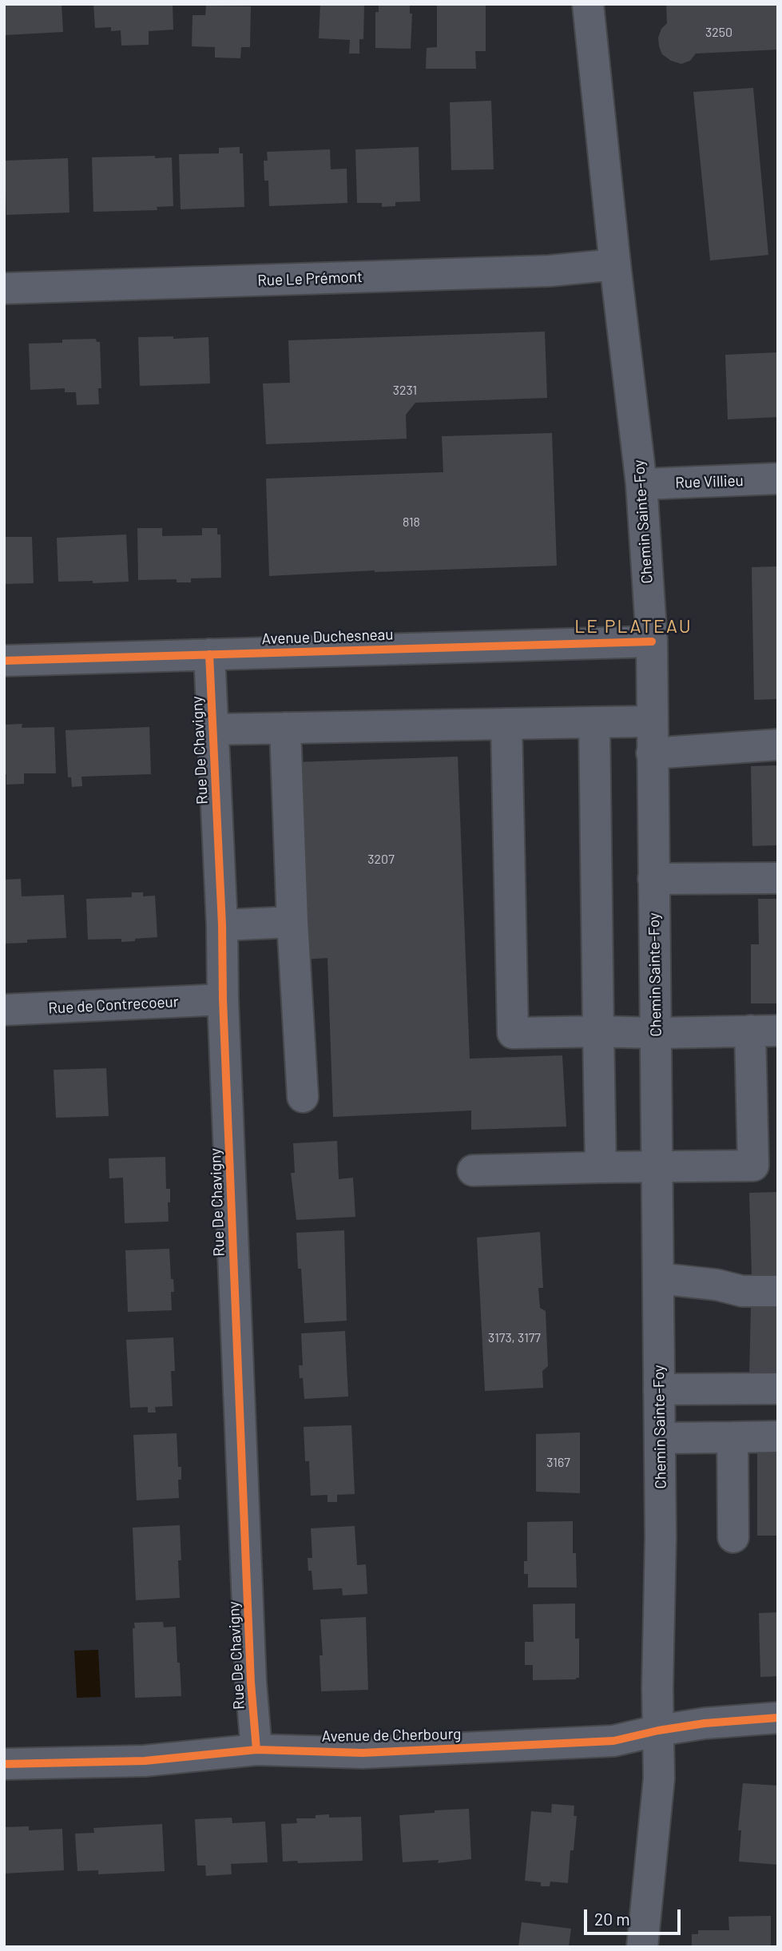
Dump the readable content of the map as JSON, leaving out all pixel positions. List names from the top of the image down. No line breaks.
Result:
{"streets":{"street":["Rue Le Prémont","Rue Villieu","Chemin Sainte-Foy","Avenue Duchesneau","Rue De Chavigny","Rue de Contrecoeur","Avenue de Cherbourg"]},"crossings":[["Rue Le Prémont","Chemin Sainte-Foy"],["Rue Villieu","Chemin Sainte-Foy"],["Chemin Sainte-Foy","Avenue Duchesneau"],["Chemin Sainte-Foy","Avenue de Cherbourg"],["Avenue Duchesneau","Rue De Chavigny"],["Rue De Chavigny","Rue de Contrecoeur"],["Rue De Chavigny","Avenue de Cherbourg"]],"districts":["LE PLATEAU"],"house_numbers":["3250","3231","818","3207","3173, 3177","3167"],"scale_bar":"20 m"}
